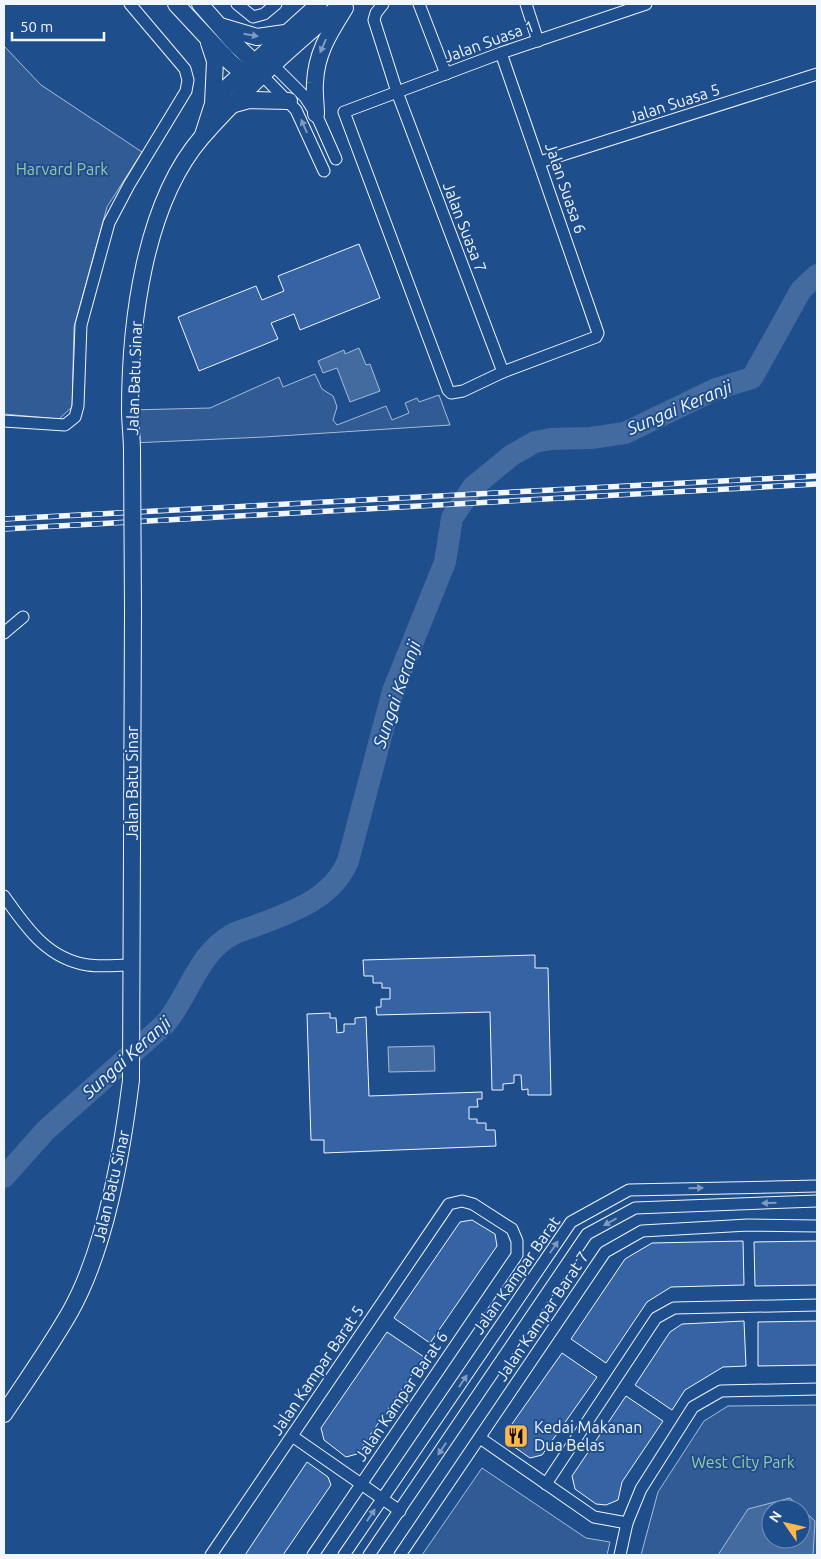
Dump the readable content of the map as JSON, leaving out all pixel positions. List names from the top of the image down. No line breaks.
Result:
{"streets":{"street":["Jalan Suasa 1","Jalan Suasa 5","Jalan Suasa 6","Jalan Suasa 7","Jalan Batu Sinar","Jalan Kampar Barat","Jalan Kampar Barat 7","Jalan Kampar Barat 5","Jalan Kampar Barat 6"]},"crossings":[["Jalan Suasa 1","Jalan Suasa 6"],["Jalan Suasa 1","Jalan Suasa 7"],["Jalan Suasa 5","Jalan Suasa 6"],["Jalan Suasa 6","Jalan Suasa 7"],["Jalan Kampar Barat 5","Jalan Kampar Barat 6"]],"water":["Sungai Keranji"],"parks":["Harvard Park","West City Park"],"places":{"restaurant":["Kedai Makanan Dua Belas"]},"scale_bar":"50 m","north":"top left"}
